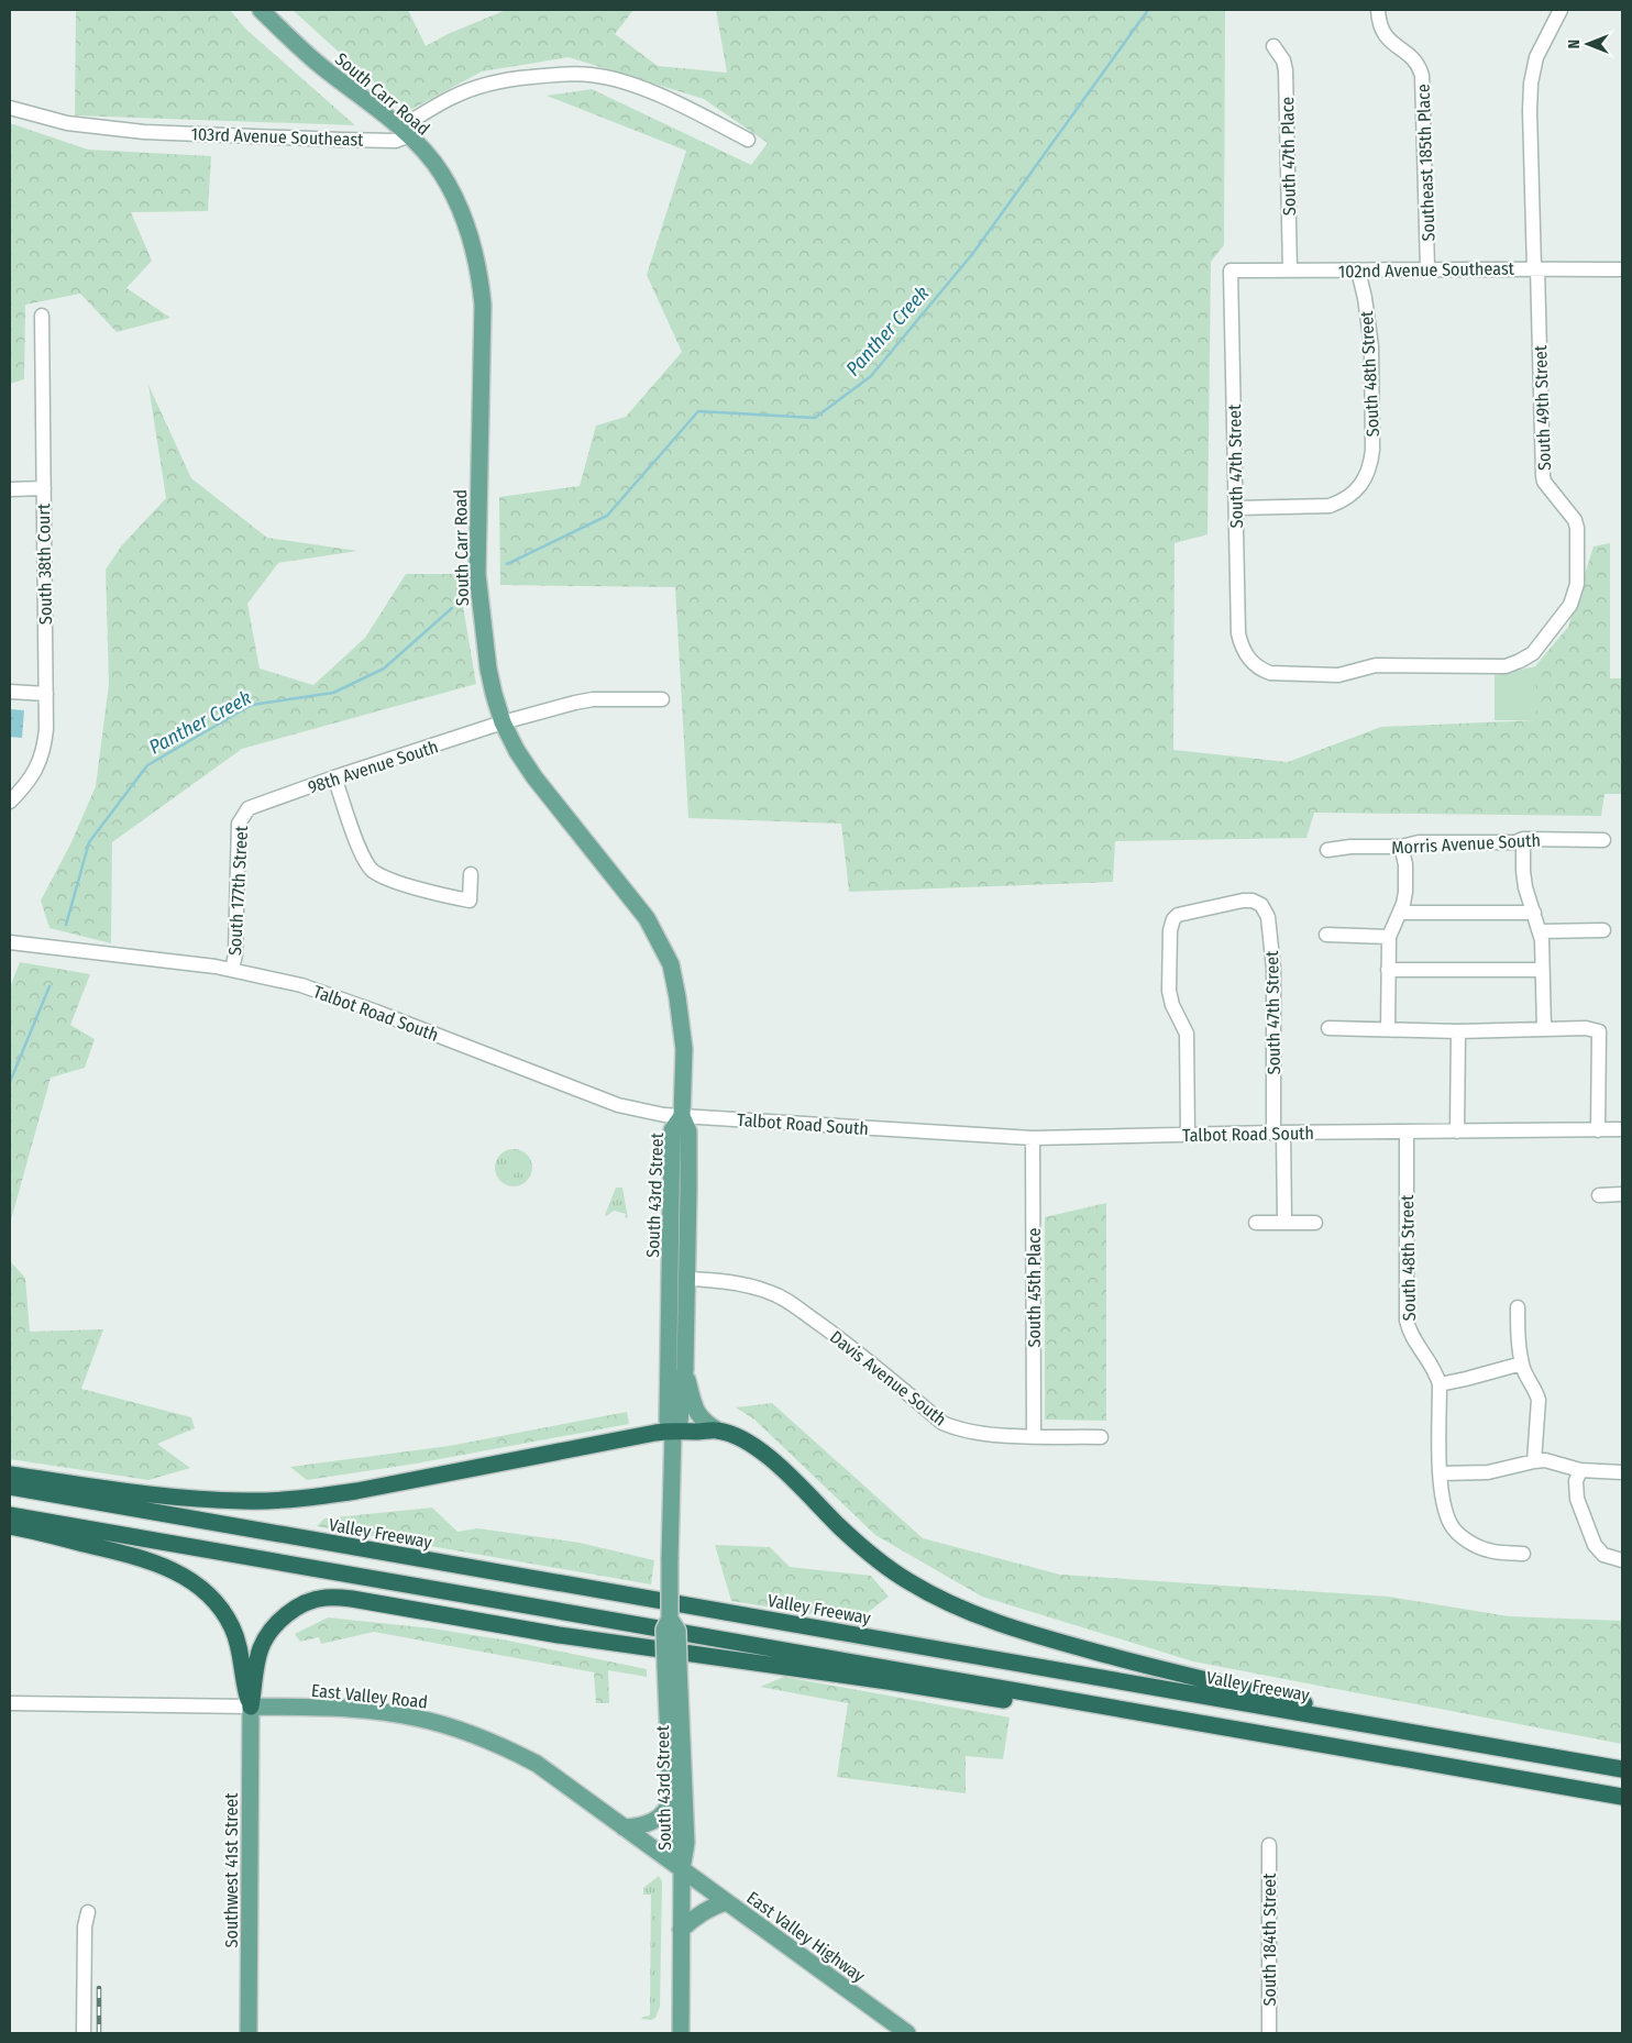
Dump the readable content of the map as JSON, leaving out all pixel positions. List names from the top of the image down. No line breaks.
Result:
{"streets":{"highway":["Valley Freeway"],"main road":["South Carr Road","South 43rd Street","East Valley Road","Southwest 41st Street","East Valley Highway"],"street":["103rd Avenue Southeast","South 47th Place","Southeast 185th Place","102nd Avenue Southeast","South 48th Street","South 49th Street","South 47th Street","South 38th Court","98th Avenue South","Morris Avenue South","South 177th Street","Talbot Road South","South 45th Place","Davis Avenue South","South 184th Street"]},"crossings":[["South Carr Road","103rd Avenue Southeast"],["South Carr Road","98th Avenue South"],["South Carr Road","Talbot Road South"],["South Carr Road","South 43rd Street"],["South 47th Place","102nd Avenue Southeast"],["Southeast 185th Place","102nd Avenue Southeast"],["102nd Avenue Southeast","South 48th Street"],["102nd Avenue Southeast","South 49th Street"],["102nd Avenue Southeast","South 47th Street"],["South 48th Street","South 47th Street"],["South 48th Street","Talbot Road South"],["South 49th Street","South 47th Street"],["South 47th Street","Talbot Road South"],["98th Avenue South","South 177th Street"],["South 177th Street","Talbot Road South"],["Talbot Road South","South 43rd Street"],["Talbot Road South","South 45th Place"],["South 43rd Street","Davis Avenue South"],["South 43rd Street","East Valley Road"],["South 43rd Street","East Valley Highway"],["South 45th Place","Davis Avenue South"],["East Valley Road","Southwest 41st Street"],["East Valley Road","East Valley Highway"]],"water":["Panther Creek"],"north":"left"}
